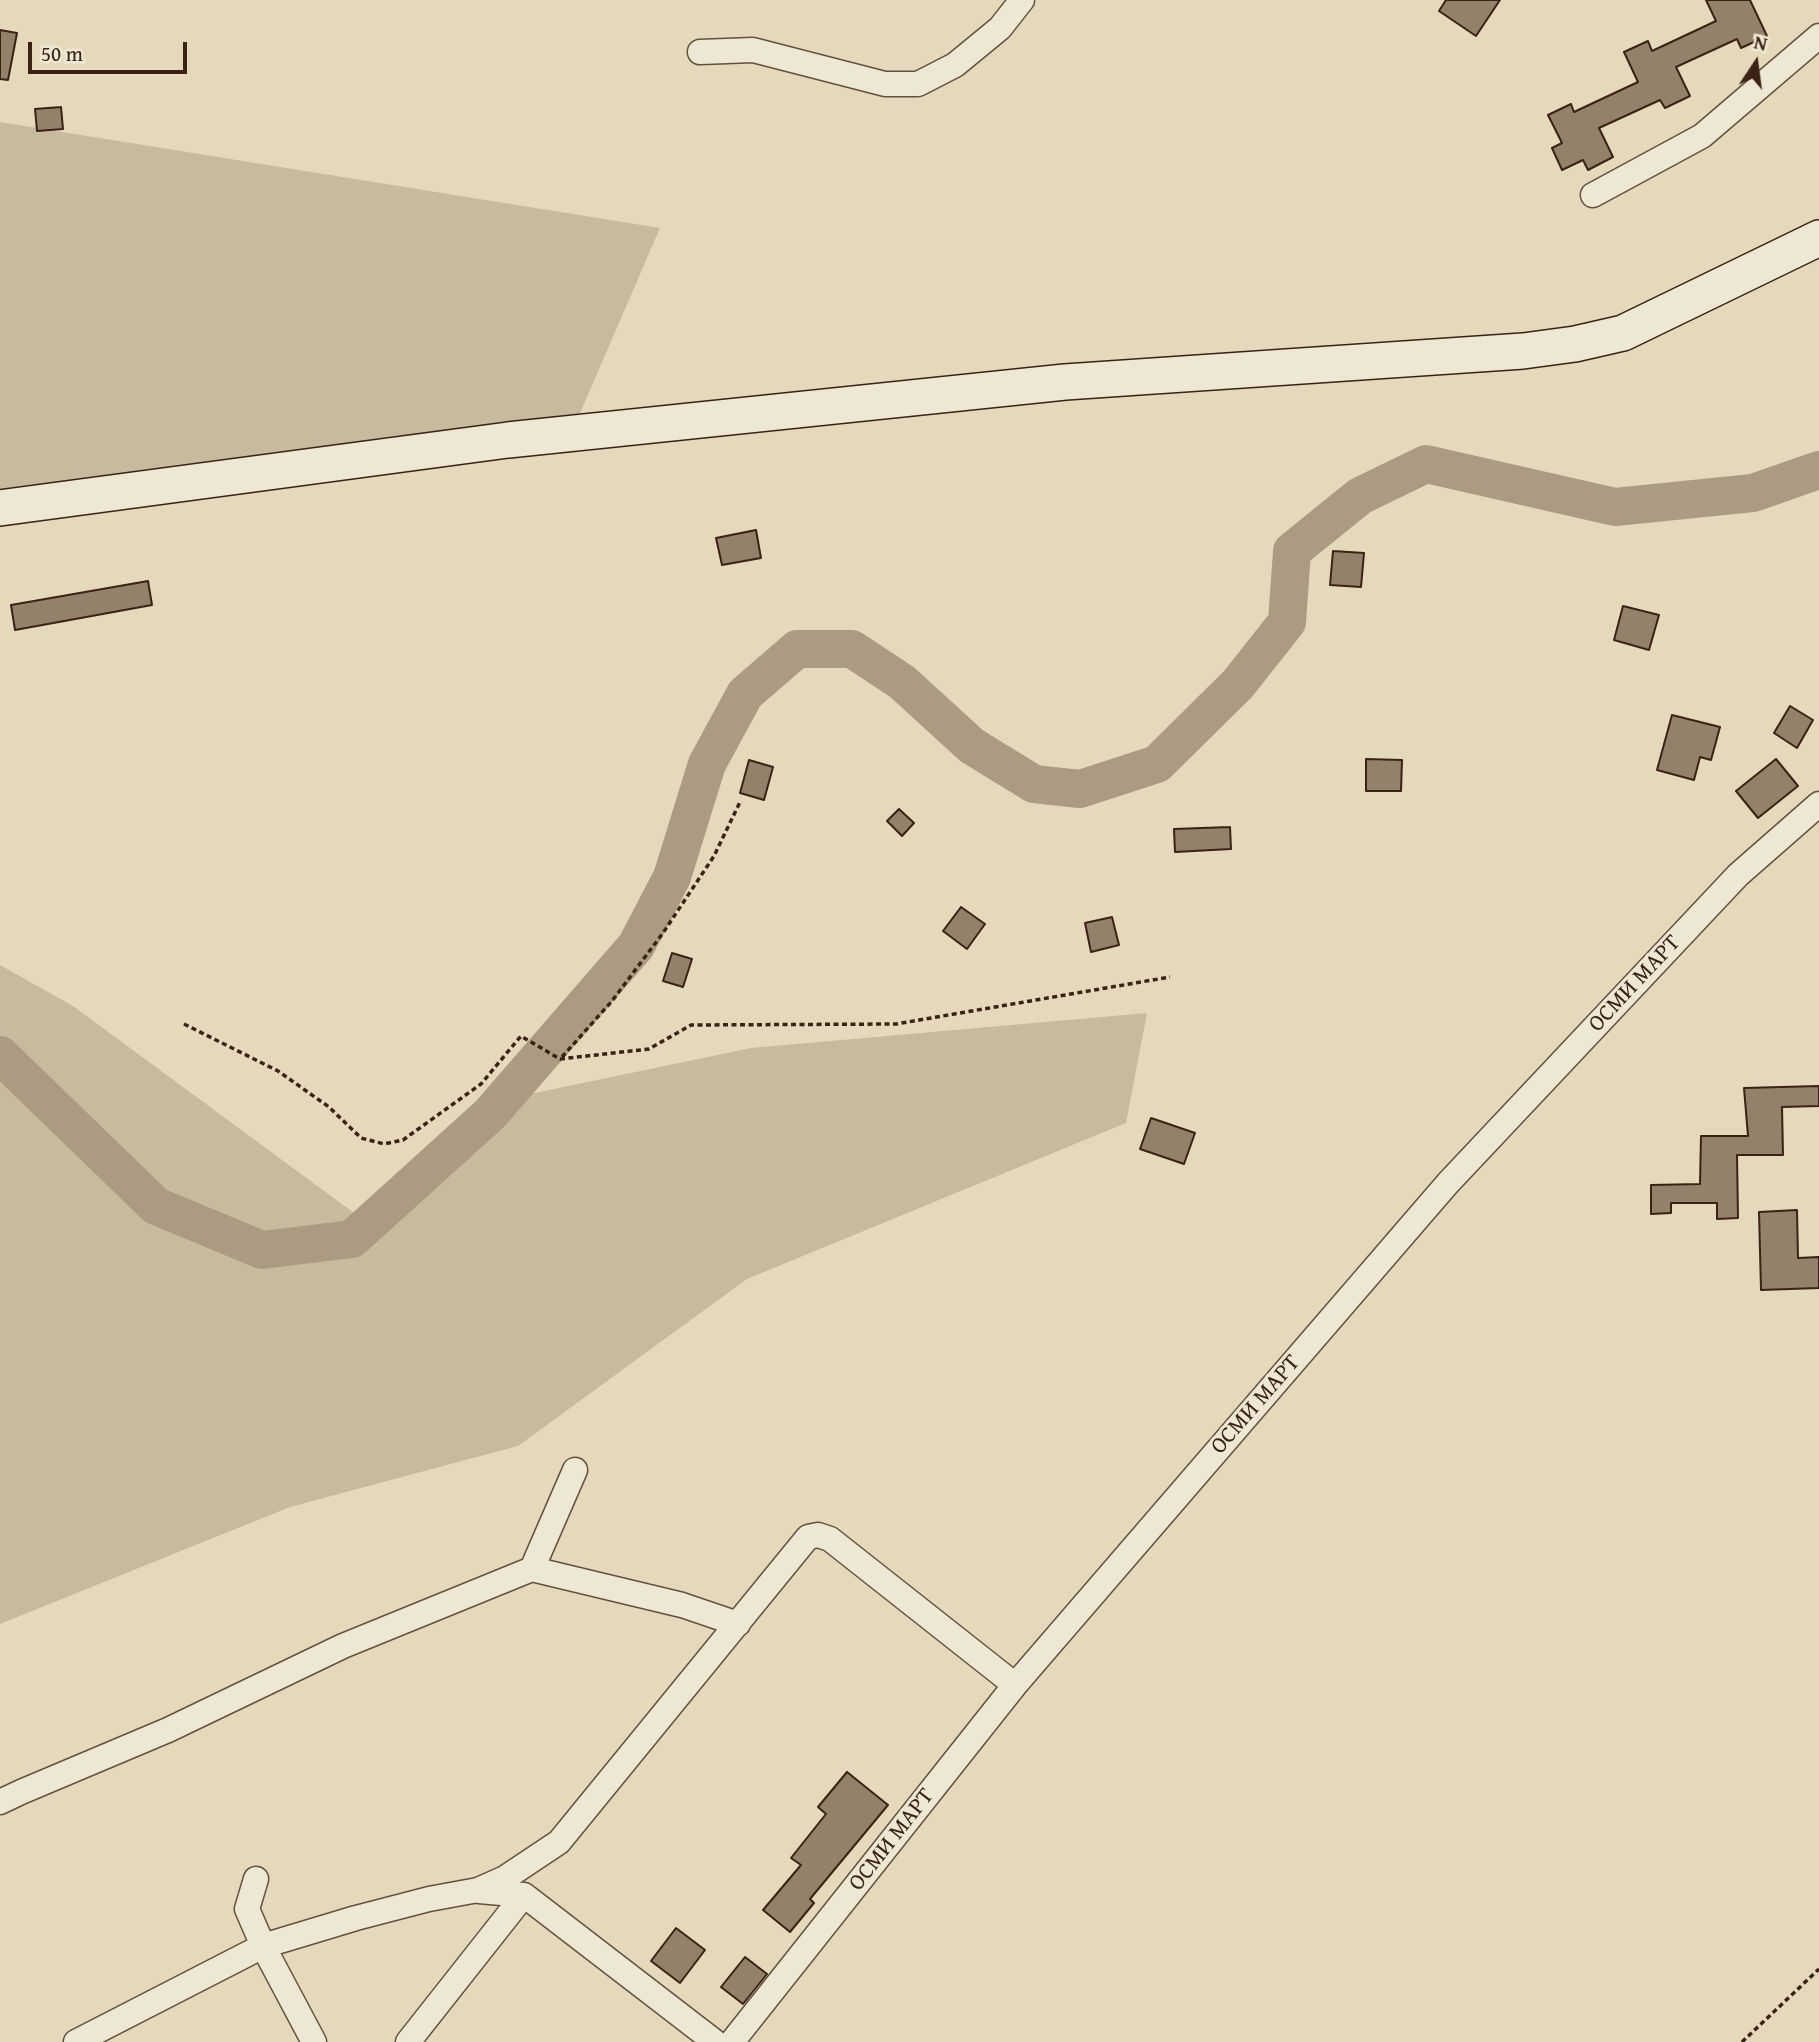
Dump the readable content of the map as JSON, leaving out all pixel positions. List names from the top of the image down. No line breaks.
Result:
{"streets":{"street":["ОСМИ МАРТ"]},"scale_bar":"50 m","north":"top"}
